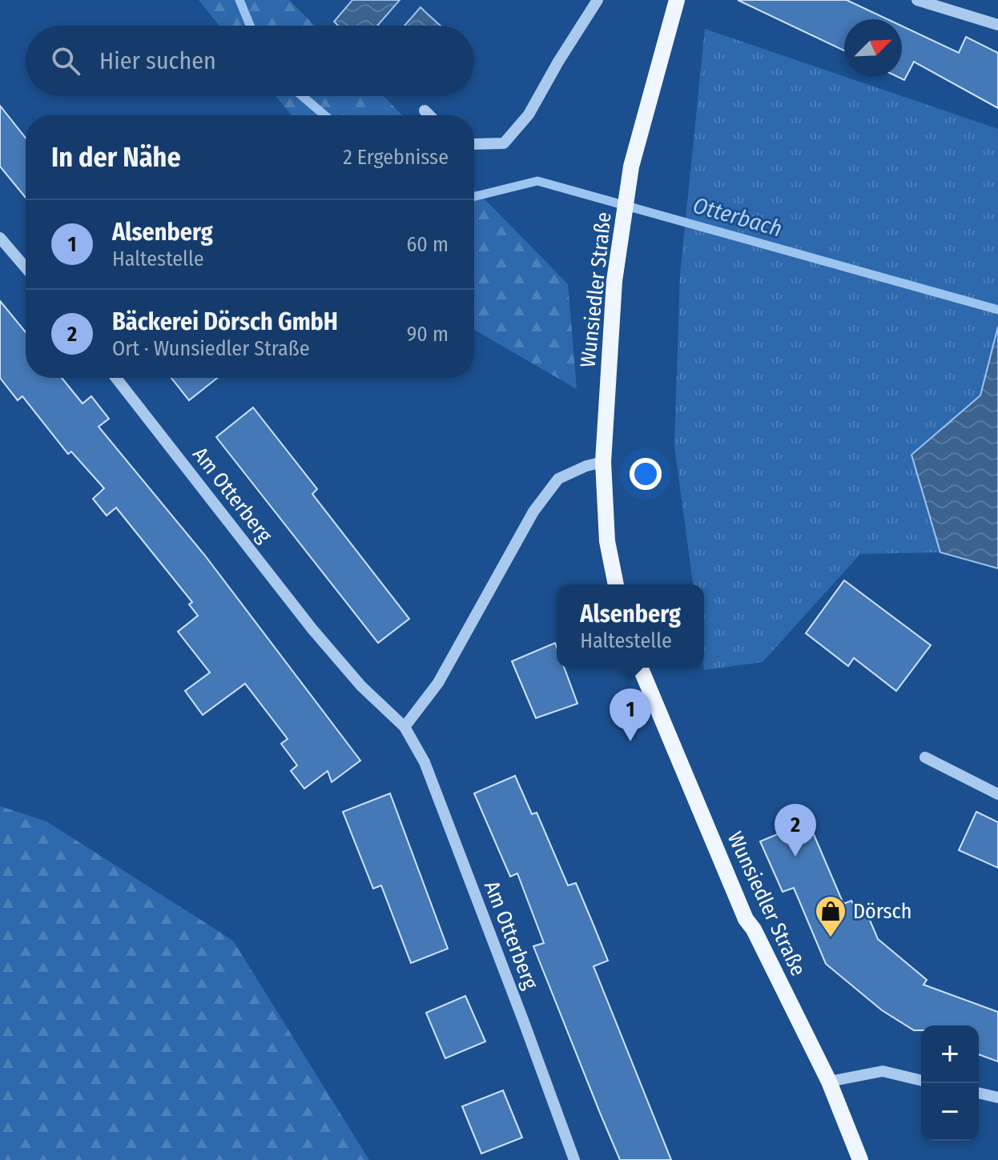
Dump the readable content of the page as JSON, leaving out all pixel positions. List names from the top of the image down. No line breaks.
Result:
{"streets":{"main road":["Wunsiedler Straße"],"street":["Am Otterberg"]},"water":["Otterbach"],"places":{"shop":["Dörsch"]},"north":"top right","page":{"search":"Hier suchen","heading":["In der Nähe","2 Ergebnisse"],"list":[{"mark":"1","name":"Alsenberg","note":"Haltestelle","value":"60 m"},{"mark":"2","name":"Bäckerei Dörsch GmbH","note":"Ort · Wunsiedler Straße","value":"90 m"}],"popup":["Alsenberg","Haltestelle"],"pins":["1","2"],"map_buttons":["+","−"]}}
